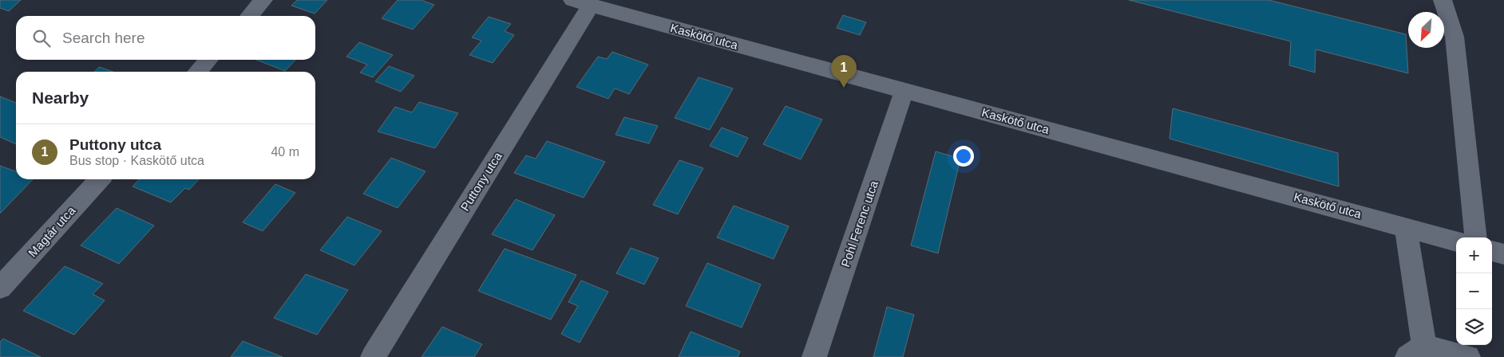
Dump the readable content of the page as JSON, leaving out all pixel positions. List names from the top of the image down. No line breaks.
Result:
{"streets":{"street":["Kaskötő utca","Puttony utca","Pohl Ferenc utca","Magtár utca"]},"crossings":[["Kaskötő utca","Puttony utca"],["Kaskötő utca","Pohl Ferenc utca"]],"north":"bottom left","page":{"search":"Search here","pins":"1","heading":"Nearby","list":[{"mark":"1","name":"Puttony utca","note":"Bus stop · Kaskötő utca","value":"40 m"}],"map_buttons":["+","−"]}}
